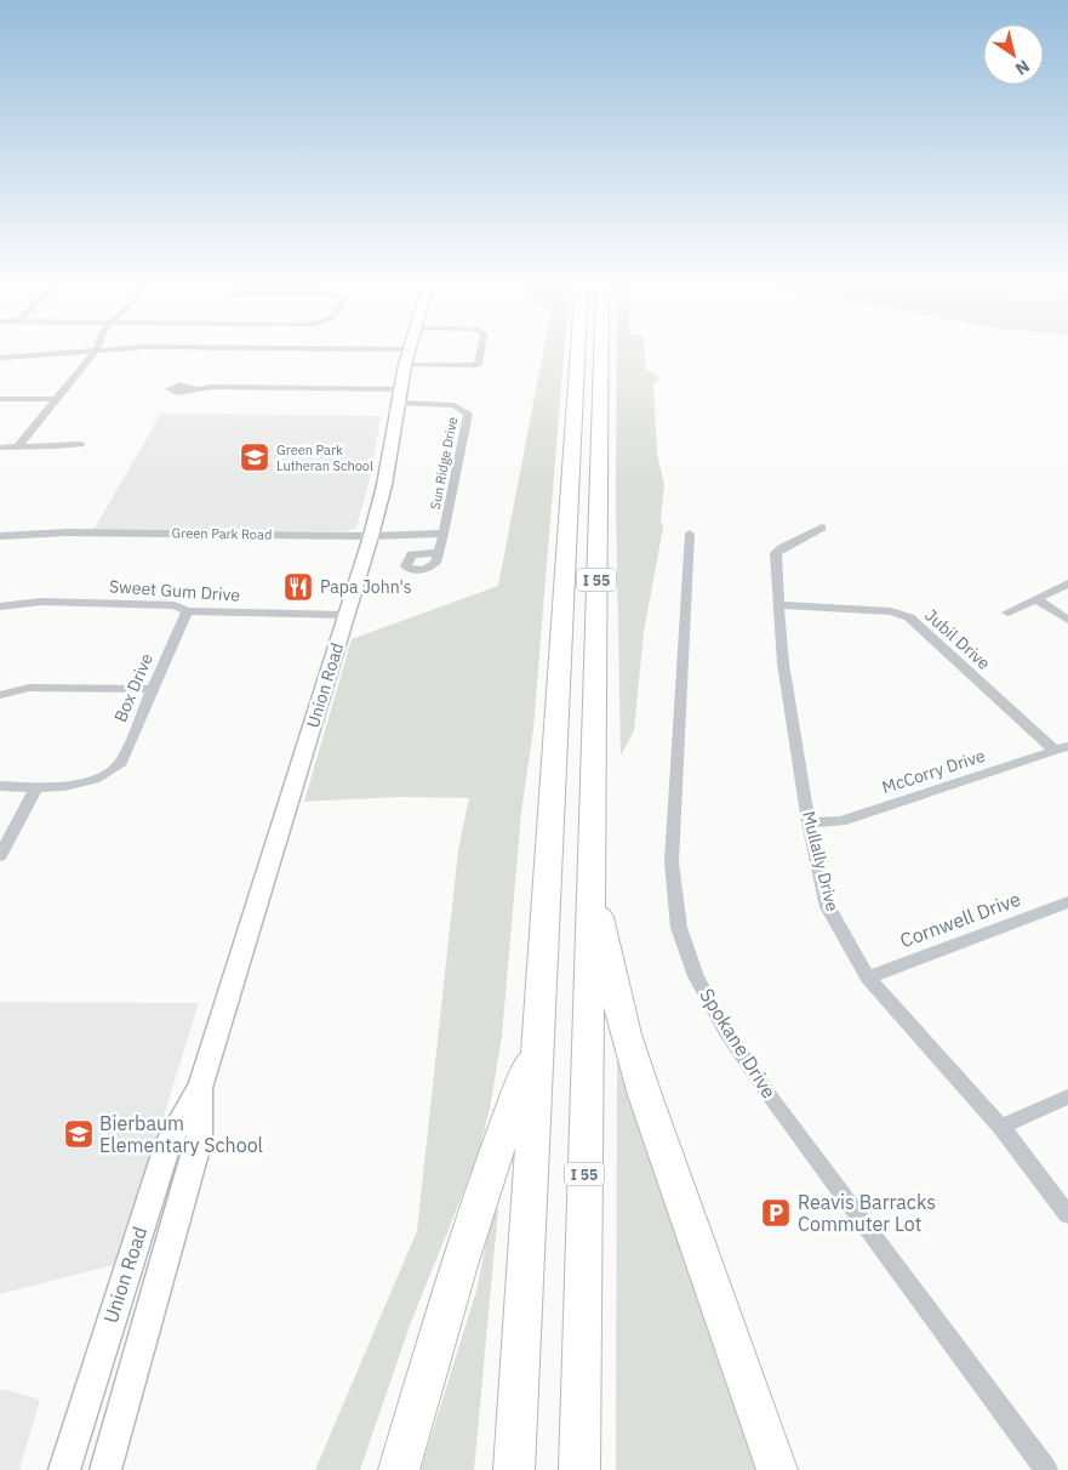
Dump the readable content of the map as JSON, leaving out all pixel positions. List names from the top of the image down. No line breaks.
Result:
{"streets":{"highway":["I 55"],"main road":["Union Road"],"street":["Sun Ridge Drive","Green Park Road","Sweet Gum Drive","Jubil Drive","Box Drive","McCorry Drive","Mullally Drive","Cornwell Drive","Spokane Drive"]},"crossings":[["Sun Ridge Drive","Union Road"],["Green Park Road","Union Road"],["Sweet Gum Drive","Union Road"],["Sweet Gum Drive","Box Drive"],["Jubil Drive","McCorry Drive"],["Jubil Drive","Mullally Drive"],["McCorry Drive","Mullally Drive"],["Mullally Drive","Cornwell Drive"]],"places":{"school or university":["Green Park Lutheran School","Bierbaum Elementary School"],"restaurant":["Papa John's"],"parking":["Reavis Barracks Commuter Lot"]},"north":"bottom right"}
